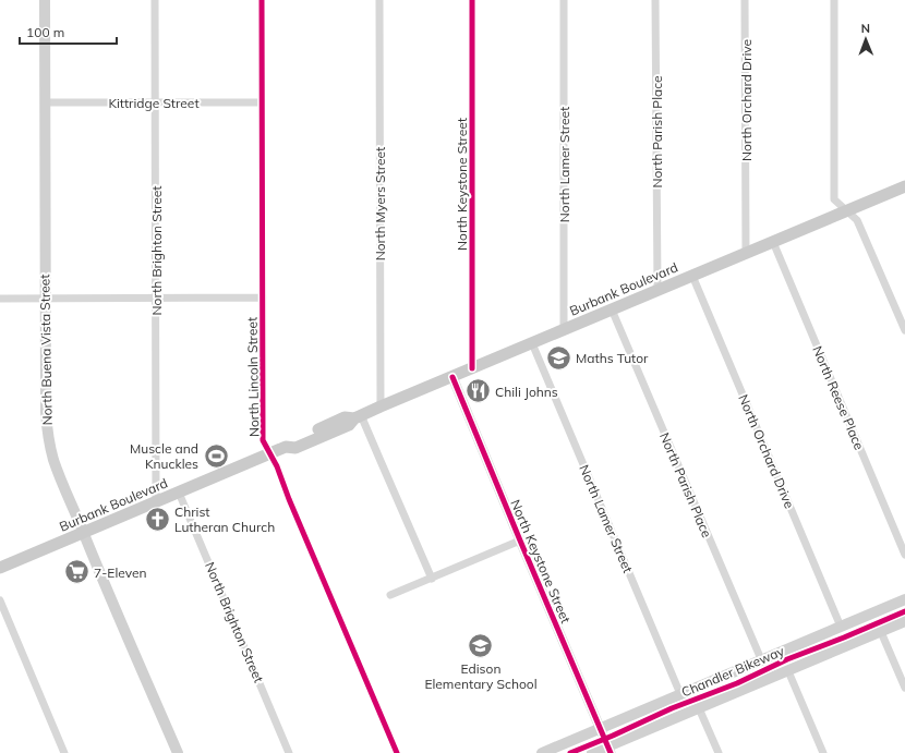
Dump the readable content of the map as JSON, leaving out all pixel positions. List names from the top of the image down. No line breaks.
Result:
{"streets":{"main road":["Burbank Boulevard","North Buena Vista Street"],"street":["North Orchard Drive","Kittridge Street","North Parish Place","North Lamer Street","North Keystone Street","North Myers Street","North Brighton Street","North Lincoln Street","North Reese Place"],"cycle path":["Chandler Bikeway"]},"crossings":[["North Orchard Drive","Burbank Boulevard"],["Kittridge Street","North Brighton Street"],["Kittridge Street","North Buena Vista Street"],["Kittridge Street","North Lincoln Street"],["North Parish Place","Burbank Boulevard"],["North Lamer Street","Burbank Boulevard"],["North Keystone Street","Burbank Boulevard"],["North Myers Street","Burbank Boulevard"],["North Brighton Street","Burbank Boulevard"],["Burbank Boulevard","North Buena Vista Street"],["Burbank Boulevard","North Lincoln Street"],["Burbank Boulevard","North Reese Place"]],"places":{"school or university":["Maths Tutor","Edison Elementary School"],"restaurant":["Chili Johns"],"sports":["Muscle and Knuckles"],"church":["Christ Lutheran Church"],"supermarket":["7-Eleven"]},"scale_bar":"100 m","north":"top"}
